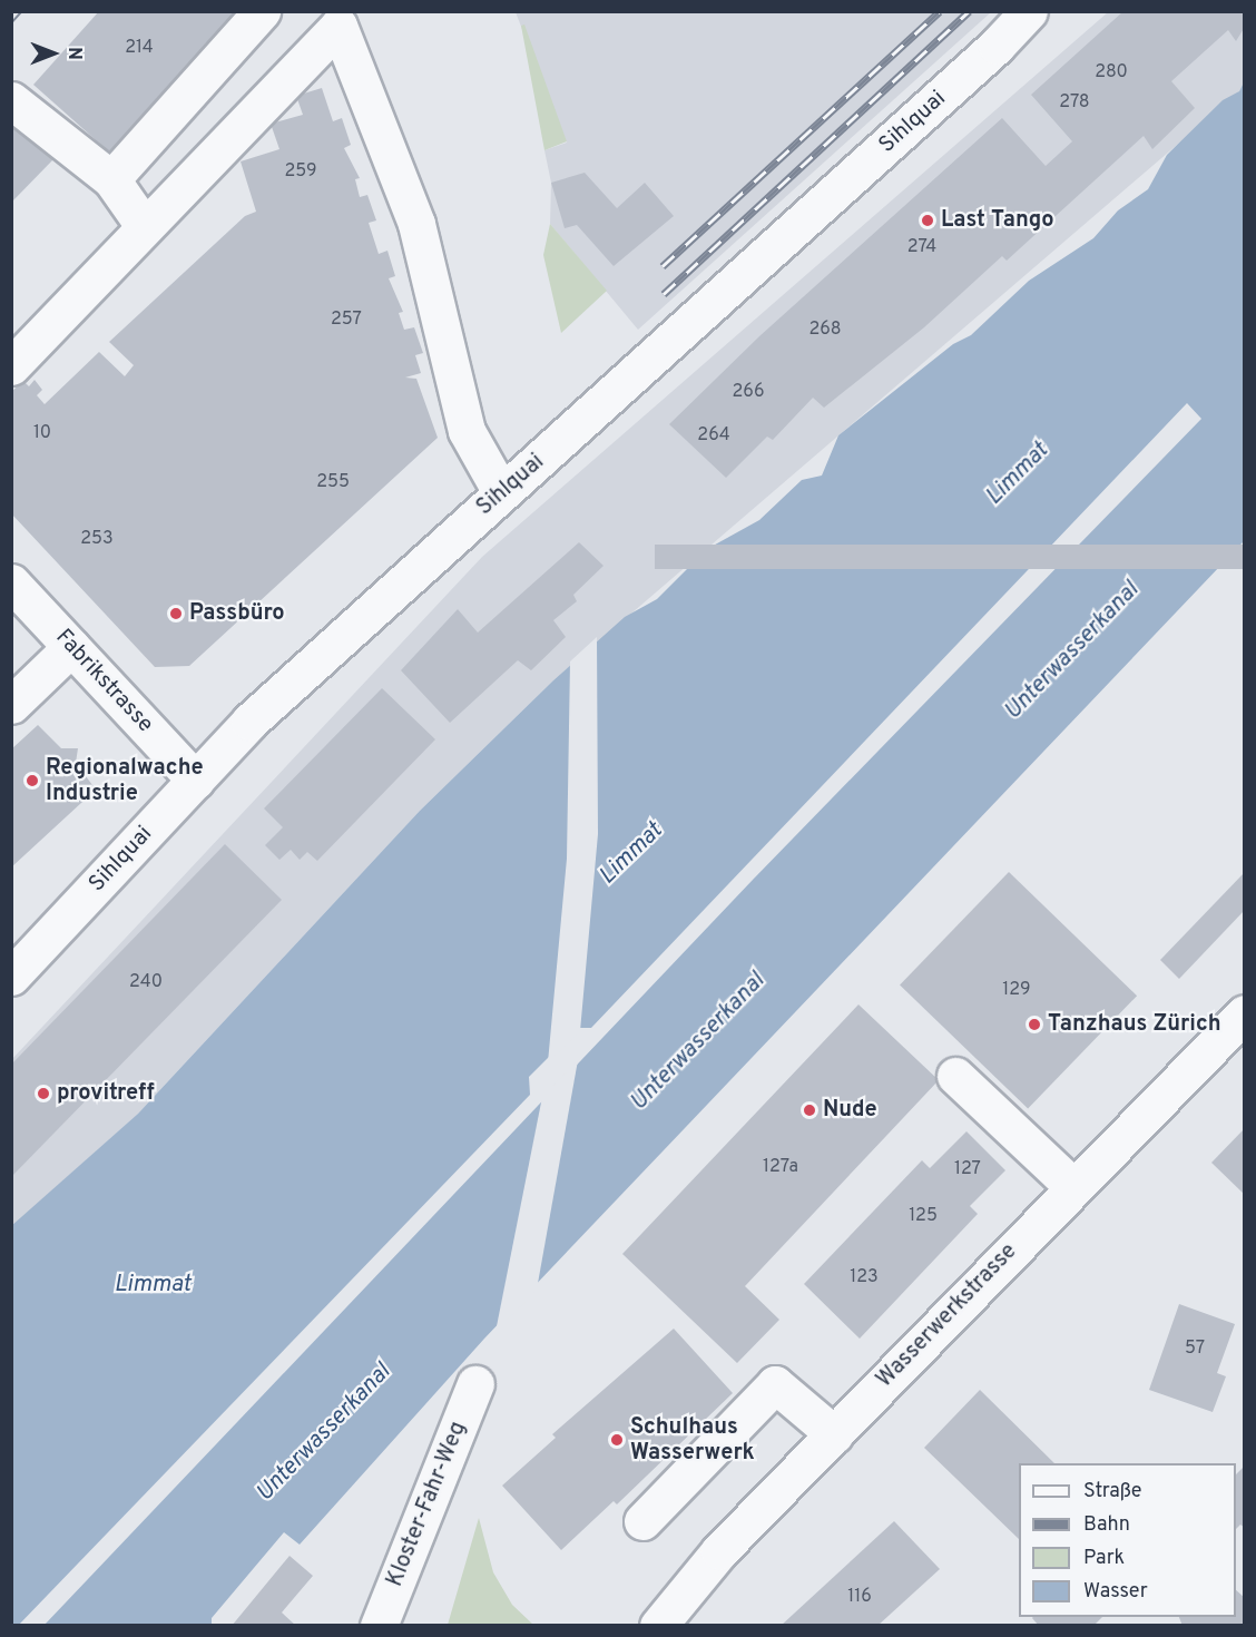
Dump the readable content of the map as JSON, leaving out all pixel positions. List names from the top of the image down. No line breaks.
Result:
{"streets":{"street":["Sihlquai","Fabrikstrasse","Wasserwerkstrasse","Kloster-Fahr-Weg"]},"crossings":[["Sihlquai","Fabrikstrasse"]],"water":["Limmat","Unterwasserkanal"],"places":["Last Tango","Passbüro","Regionalwache Industrie","Tanzhaus Zürich","provitreff","Nude","Schulhaus Wasserwerk"],"house_numbers":["214","280","278","259","274","257","268","266","10","264","255","253","240","129","127a","127","125","123","57","116"],"legend":["Straße","Bahn","Park","Wasser"],"north":"right"}
